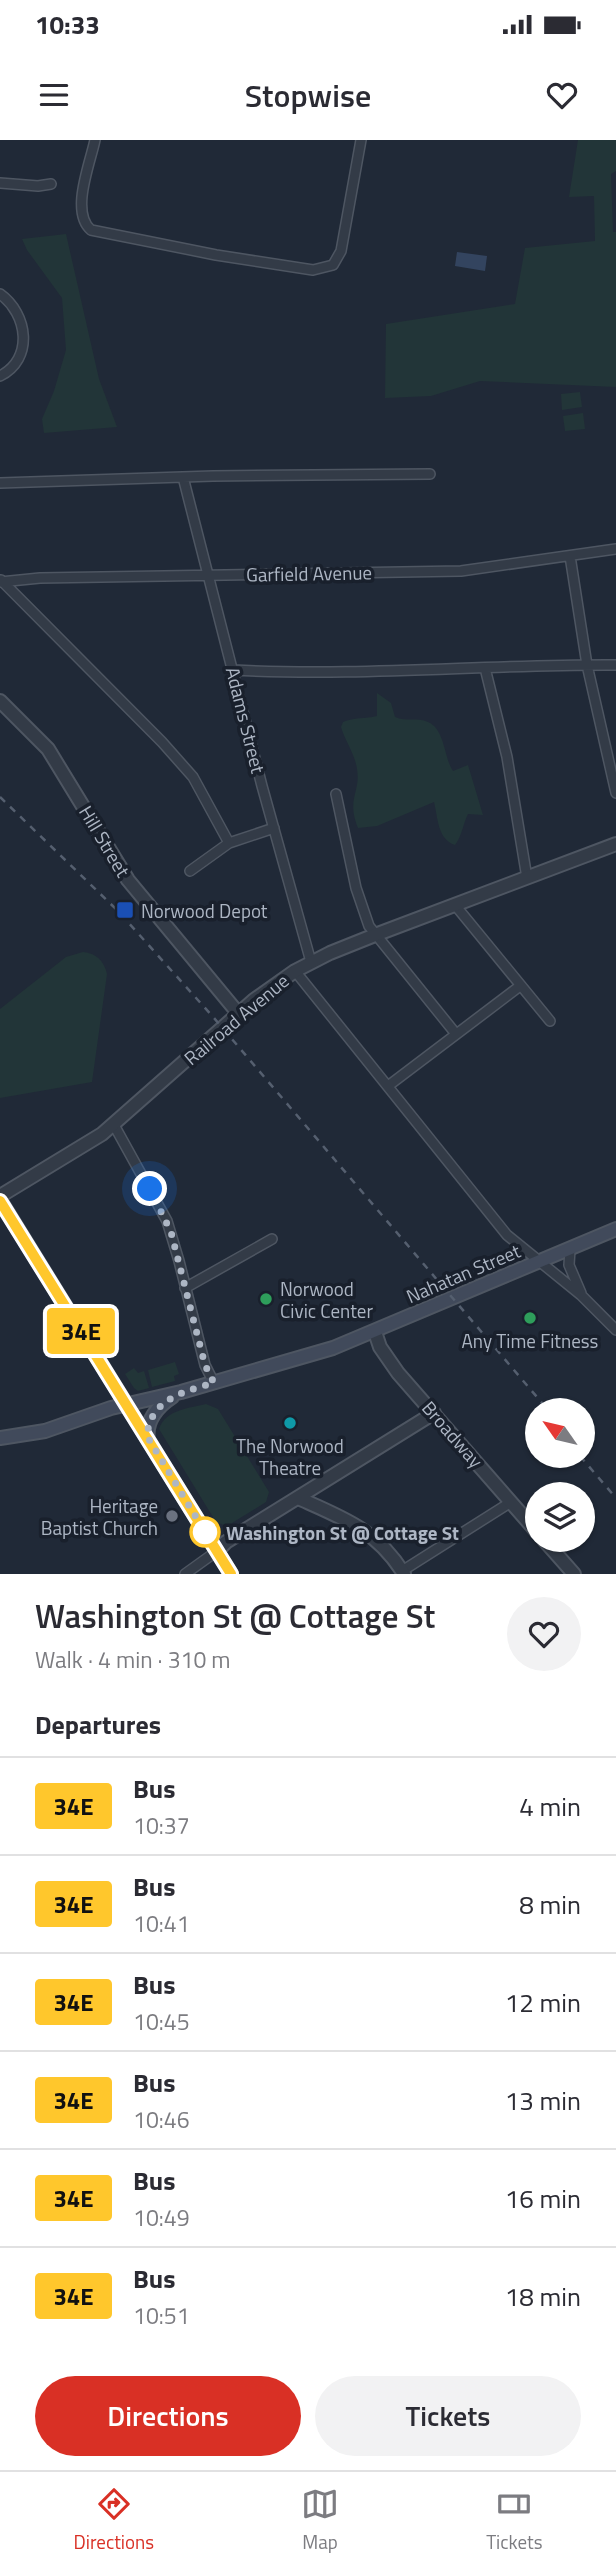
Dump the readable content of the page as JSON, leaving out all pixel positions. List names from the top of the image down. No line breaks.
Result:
{"streets":{"main road":["Nahatan Street"],"street":["Garfield Avenue","Adams Street","Hill Street","Railroad Avenue","Broadway"]},"crossings":[["Garfield Avenue","Adams Street"],["Adams Street","Railroad Avenue"],["Hill Street","Railroad Avenue"],["Nahatan Street","Broadway"]],"places":{"transit":["Norwood Depot"],"other":["Norwood Civic Center","Any Time Fitness","The Norwood Theatre","Heritage Baptist Church","Washington St @ Cottage St"]},"lines":["bus line 34E"],"north":"top left","page":{"status":"10:33","header":"Stopwise","on_map":"34E","heading":[["Washington St @ Cottage St","Walk · 4 min · 310 m"],"Departures"],"list":[{"mark":"34E","name":"Bus","note":"10:37","value":"4 min"},{"mark":"34E","name":"Bus","note":"10:41","value":"8 min"},{"mark":"34E","name":"Bus","note":"10:45","value":"12 min"},{"mark":"34E","name":"Bus","note":"10:46","value":"13 min"},{"mark":"34E","name":"Bus","note":"10:49","value":"16 min"},{"mark":"34E","name":"Bus","note":"10:51","value":"18 min"}],"buttons":["Directions","Tickets"],"tabs":["Directions","Map","Tickets"]}}
